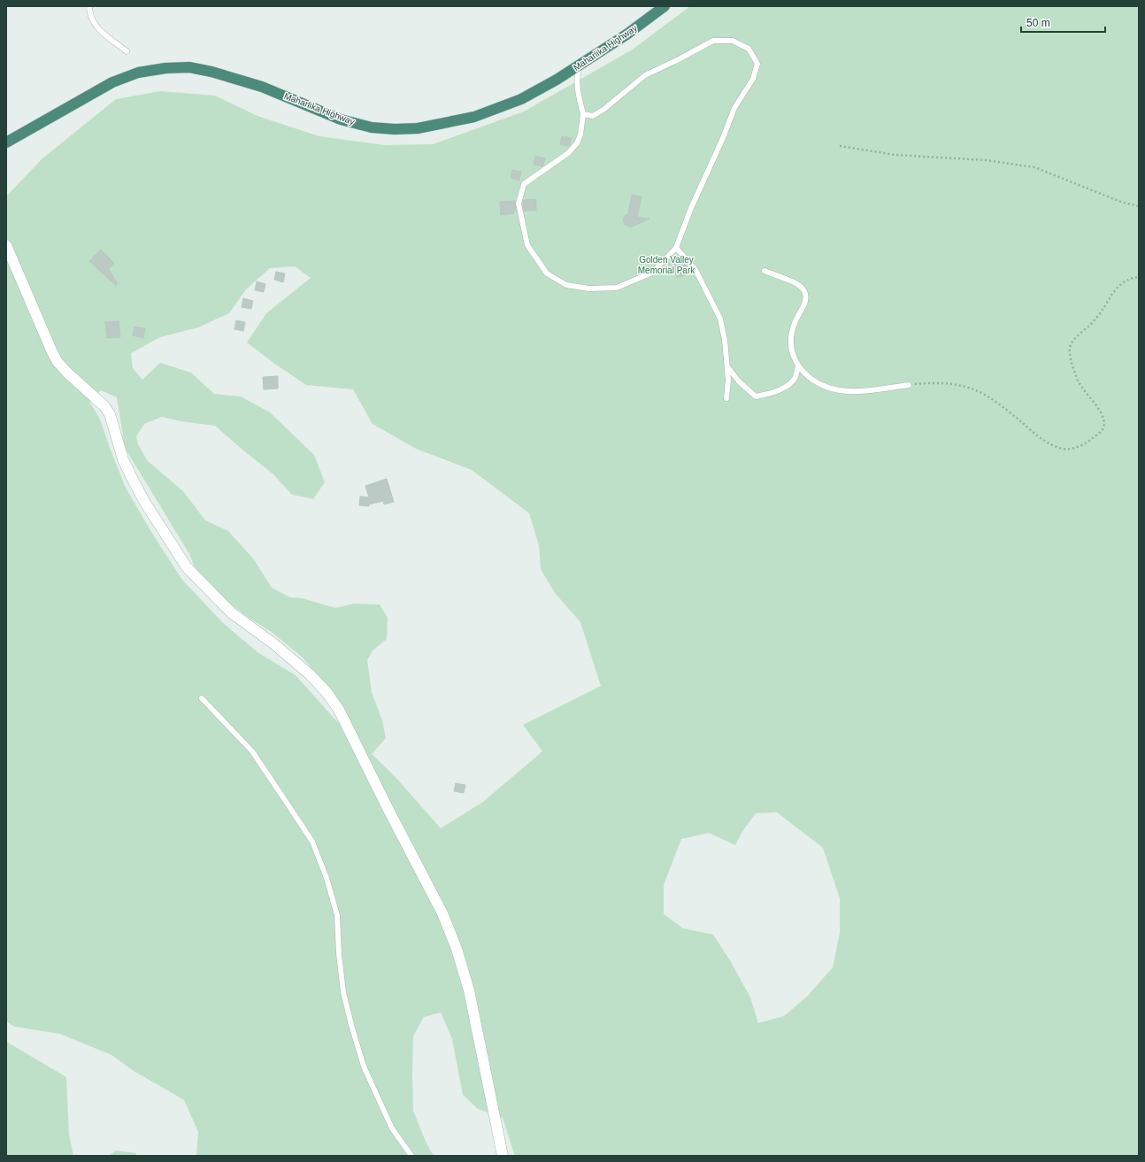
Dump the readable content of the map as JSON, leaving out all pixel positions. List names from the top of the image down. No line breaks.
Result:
{"streets":{"highway":["Maharlika Highway"]},"parks":["Golden Valley Memorial Park"],"scale_bar":"50 m"}
